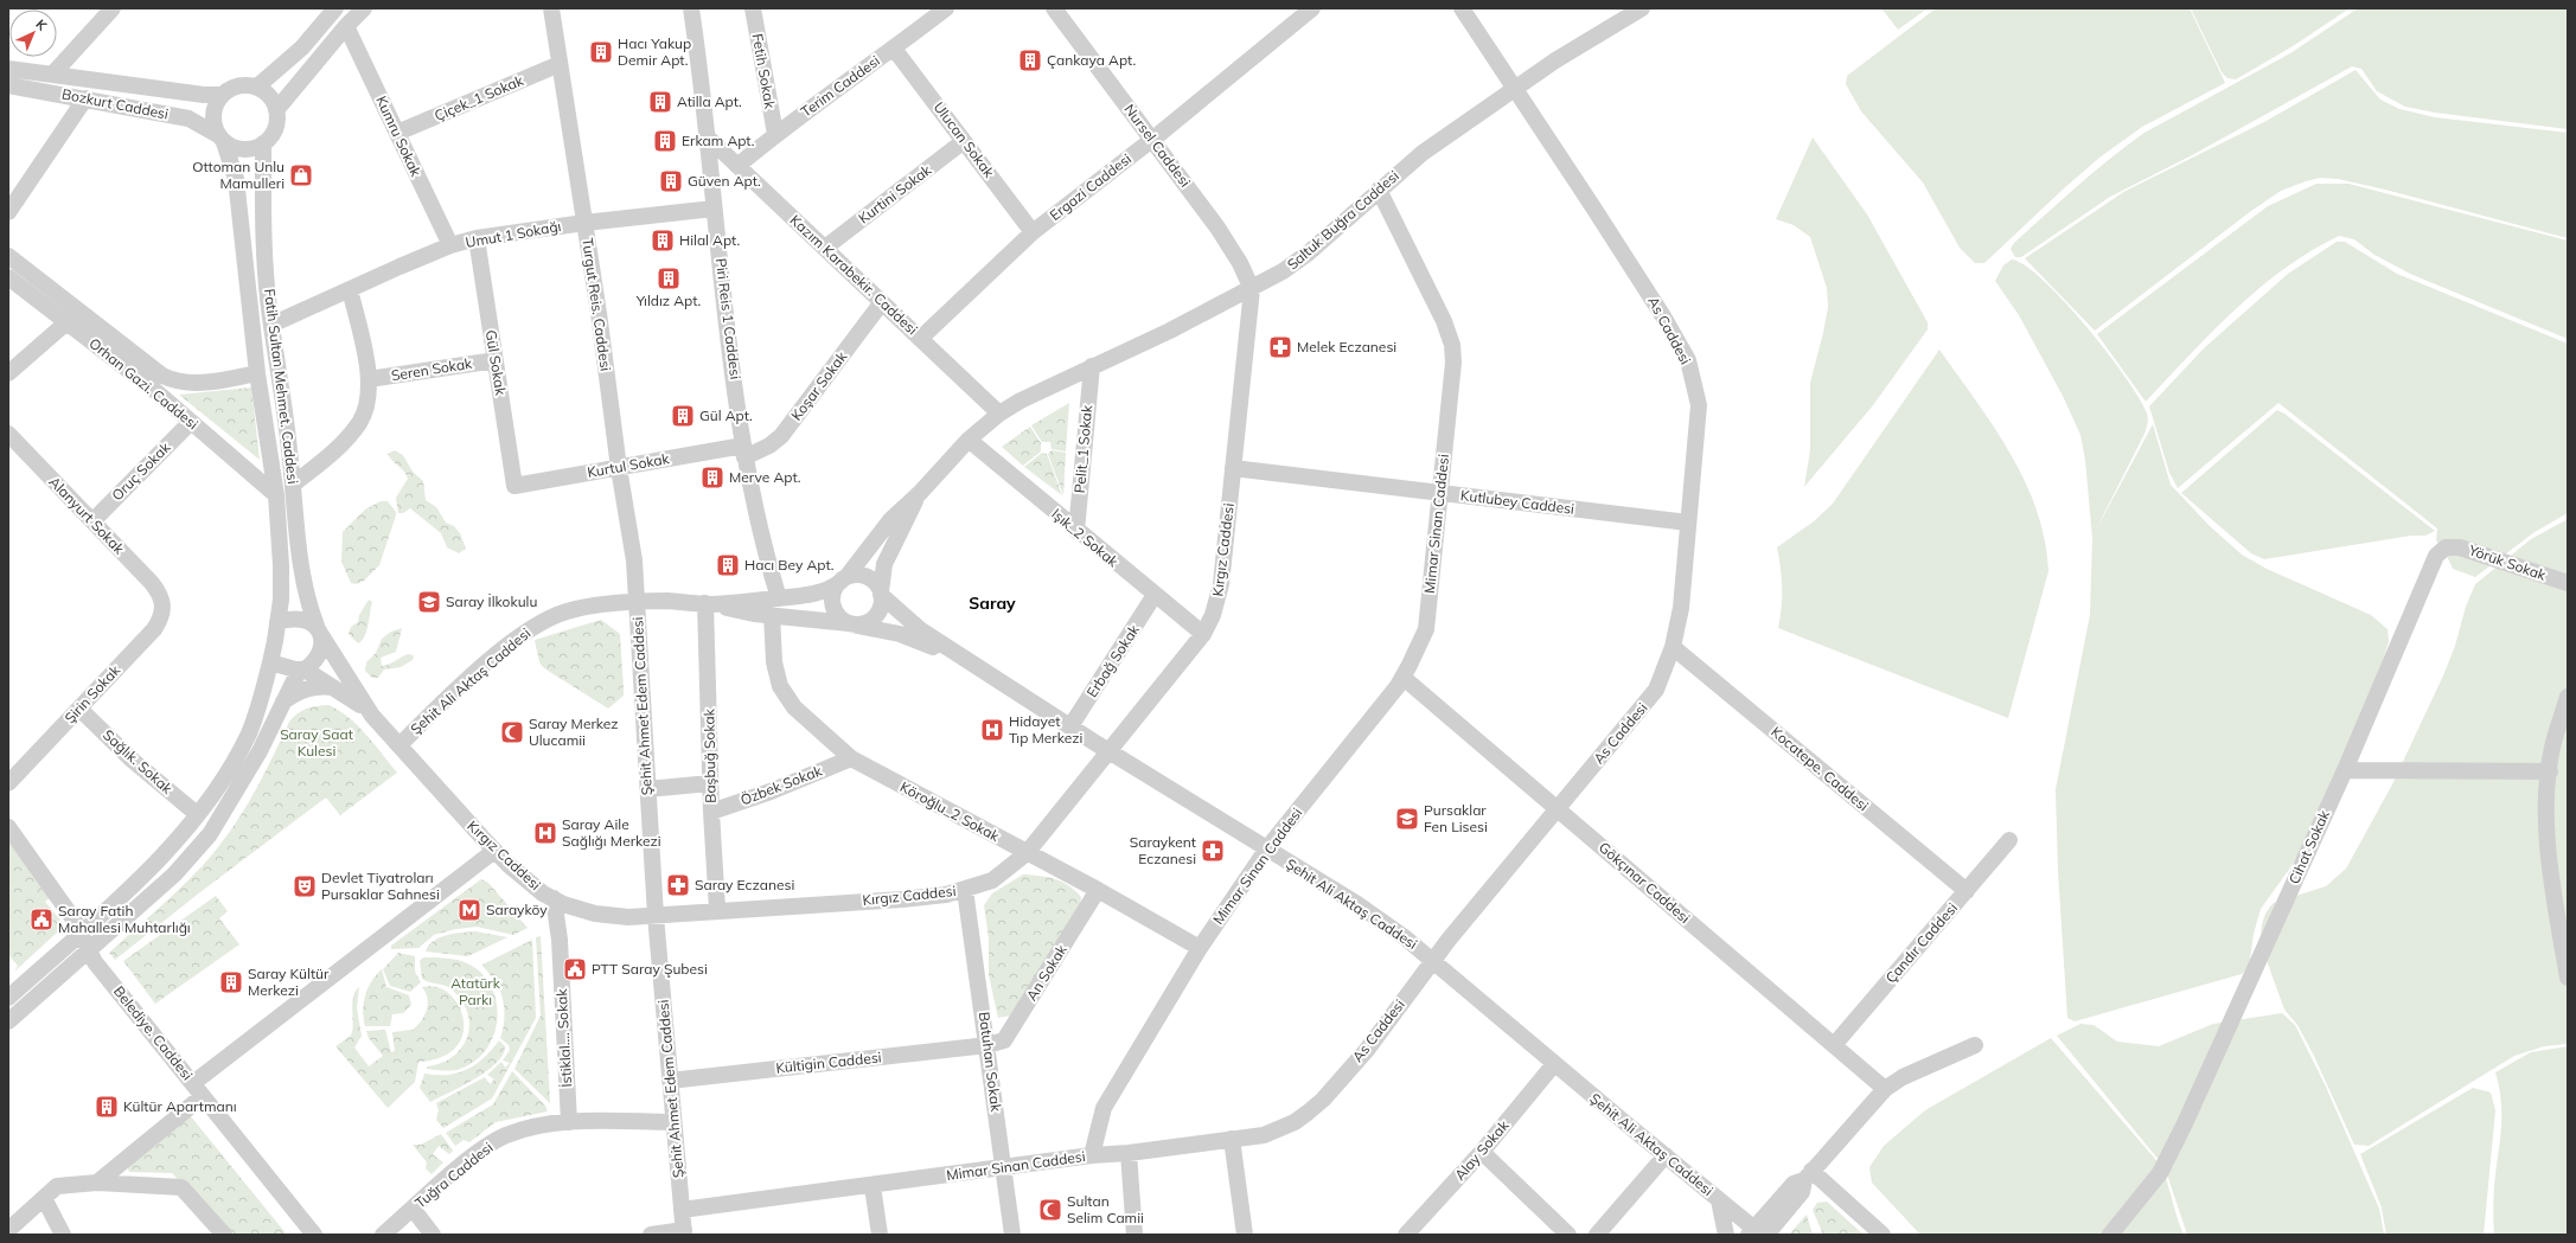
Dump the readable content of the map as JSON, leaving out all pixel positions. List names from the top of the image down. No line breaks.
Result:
{"streets":{"street":["Fetih Sokak","Terim Caddesi","Çiçek_1 Sokak","Bozkurt Caddesi","Kumru Sokak","Ulucan Sokak","Nursel Caddesi","Ergazi Caddesi","Kurtini Sokak","Saltuk Buğra Caddesi","Umut 1 Sokağı","Kazım Karabekir. Caddesi","Turgut Reis. Caddesi","Piri Reis 1 Caddesi","As Caddesi","Gül Sokak","Seren Sokak","Orhan Gazi. Caddesi","Fatih Sultan Mehmet. Caddesi","Koşar Sokak","Pelit_1 Sokak","Kurtul Sokak","Oruç Sokak","Kutlubey Caddesi","Alanyurt Sokak","Mimar Sinan Caddesi","Işık_2 Sokak","Kırgız Caddesi","Yörük Sokak","Erbağ Sokak","Şehit Ali Aktaş Caddesi","Şirin Sokak","Şehit Ahmet Edem Caddesi","Başbuğ Sokak","Sağlık. Sokak","Kocatepe. Caddesi","Özbek Sokak","Köroğlu_2 Sokak","Cihat Sokak","Gökçınar Caddesi","Çandır Caddesi","An Sokak","Belediye. Caddesi","İstiklal.... Sokak","Batuhan Sokak","Kültigin Caddesi","Alay Sokak","Tuğra Caddesi"]},"crossings":[["Fetih Sokak","Terim Caddesi"],["Terim Caddesi","Ulucan Sokak"],["Terim Caddesi","Kazım Karabekir. Caddesi"],["Çiçek_1 Sokak","Kumru Sokak"],["Çiçek_1 Sokak","Turgut Reis. Caddesi"],["Bozkurt Caddesi","Fatih Sultan Mehmet. Caddesi"],["Kumru Sokak","Umut 1 Sokağı"],["Ulucan Sokak","Ergazi Caddesi"],["Ulucan Sokak","Kurtini Sokak"],["Nursel Caddesi","Ergazi Caddesi"],["Nursel Caddesi","Saltuk Buğra Caddesi"],["Nursel Caddesi","Kırgız Caddesi"],["Ergazi Caddesi","Kazım Karabekir. Caddesi"],["Kurtini Sokak","Kazım Karabekir. Caddesi"],["Saltuk Buğra Caddesi","Kazım Karabekir. Caddesi"],["Saltuk Buğra Caddesi","As Caddesi"],["Saltuk Buğra Caddesi","Pelit_1 Sokak"],["Saltuk Buğra Caddesi","Mimar Sinan Caddesi"],["Saltuk Buğra Caddesi","Işık_2 Sokak"],["Saltuk Buğra Caddesi","Kırgız Caddesi"],["Saltuk Buğra Caddesi","Şehit Ali Aktaş Caddesi"],["Umut 1 Sokağı","Turgut Reis. Caddesi"],["Umut 1 Sokağı","Piri Reis 1 Caddesi"],["Umut 1 Sokağı","Gül Sokak"],["Umut 1 Sokağı","Fatih Sultan Mehmet. Caddesi"],["Kazım Karabekir. Caddesi","Piri Reis 1 Caddesi"],["Kazım Karabekir. Caddesi","Koşar Sokak"],["Turgut Reis. Caddesi","Kurtul Sokak"],["Turgut Reis. Caddesi","Şehit Ali Aktaş Caddesi"],["Turgut Reis. Caddesi","Şehit Ahmet Edem Caddesi"],["Piri Reis 1 Caddesi","Koşar Sokak"],["Piri Reis 1 Caddesi","Kurtul Sokak"],["Piri Reis 1 Caddesi","Şehit Ali Aktaş Caddesi"],["As Caddesi","Kutlubey Caddesi"],["As Caddesi","Mimar Sinan Caddesi"],["As Caddesi","Şehit Ali Aktaş Caddesi"],["As Caddesi","Kocatepe. Caddesi"],["As Caddesi","Gökçınar Caddesi"],["Gül Sokak","Seren Sokak"],["Gül Sokak","Kurtul Sokak"],["Orhan Gazi. Caddesi","Fatih Sultan Mehmet. Caddesi"],["Orhan Gazi. Caddesi","Oruç Sokak"],["Fatih Sultan Mehmet. Caddesi","Kırgız Caddesi"],["Fatih Sultan Mehmet. Caddesi","Sağlık. Sokak"],["Fatih Sultan Mehmet. Caddesi","Belediye. Caddesi"],["Koşar Sokak","Kurtul Sokak"],["Pelit_1 Sokak","Işık_2 Sokak"],["Oruç Sokak","Alanyurt Sokak"],["Kutlubey Caddesi","Mimar Sinan Caddesi"],["Kutlubey Caddesi","Kırgız Caddesi"],["Alanyurt Sokak","Şirin Sokak"],["Mimar Sinan Caddesi","Şehit Ali Aktaş Caddesi"],["Mimar Sinan Caddesi","Şehit Ahmet Edem Caddesi"],["Mimar Sinan Caddesi","Köroğlu_2 Sokak"],["Mimar Sinan Caddesi","Gökçınar Caddesi"],["Mimar Sinan Caddesi","Batuhan Sokak"],["Işık_2 Sokak","Kırgız Caddesi"],["Işık_2 Sokak","Erbağ Sokak"],["Kırgız Caddesi","Şehit Ali Aktaş Caddesi"],["Kırgız Caddesi","Şehit Ahmet Edem Caddesi"],["Kırgız Caddesi","Başbuğ Sokak"],["Kırgız Caddesi","Köroğlu_2 Sokak"],["Kırgız Caddesi","İstiklal.... Sokak"],["Kırgız Caddesi","Batuhan Sokak"],["Yörük Sokak","Cihat Sokak"],["Erbağ Sokak","Şehit Ali Aktaş Caddesi"],["Şehit Ali Aktaş Caddesi","Şehit Ahmet Edem Caddesi"],["Şehit Ali Aktaş Caddesi","Başbuğ Sokak"],["Şehit Ali Aktaş Caddesi","Köroğlu_2 Sokak"],["Şehit Ali Aktaş Caddesi","Alay Sokak"],["Şirin Sokak","Sağlık. Sokak"],["Şehit Ahmet Edem Caddesi","Kültigin Caddesi"],["Şehit Ahmet Edem Caddesi","Tuğra Caddesi"],["Başbuğ Sokak","Özbek Sokak"],["Kocatepe. Caddesi","Çandır Caddesi"],["Özbek Sokak","Köroğlu_2 Sokak"],["Köroğlu_2 Sokak","An Sokak"],["Gökçınar Caddesi","Çandır Caddesi"],["An Sokak","Batuhan Sokak"],["An Sokak","Kültigin Caddesi"],["İstiklal.... Sokak","Tuğra Caddesi"],["Batuhan Sokak","Kültigin Caddesi"]],"districts":["Saray"],"parks":["Saray Saat Kulesi","Atatürk Parkı"],"places":{"building":["Hacı Yakup Demir Apt.","Çankaya Apt.","Atilla Apt.","Erkam Apt.","Güven Apt.","Hilal Apt.","Yıldız Apt.","Gül Apt.","Merve Apt.","Hacı Bey Apt.","Saray Kültür Merkezi","Kültür Apartmanı"],"shop":["Ottoman Unlu Mamulleri"],"pharmacy":["Melek Eczanesi","Saraykent Eczanesi","Saray Eczanesi"],"school or university":["Saray İlkokulu","Pursaklar Fen Lisesi"],"hospital":["Hidayet Tıp Merkezi","Saray Aile Sağlığı Merkezi"],"mosque":["Saray Merkez Ulucamii","Sultan Selim Camii"],"theatre":["Devlet Tiyatroları Pursaklar Sahnesi"],"metro station":["Sarayköy"],"public building":["Saray Fatih Mahallesi Muhtarlığı","PTT Saray Şubesi"]},"north":"top right"}
